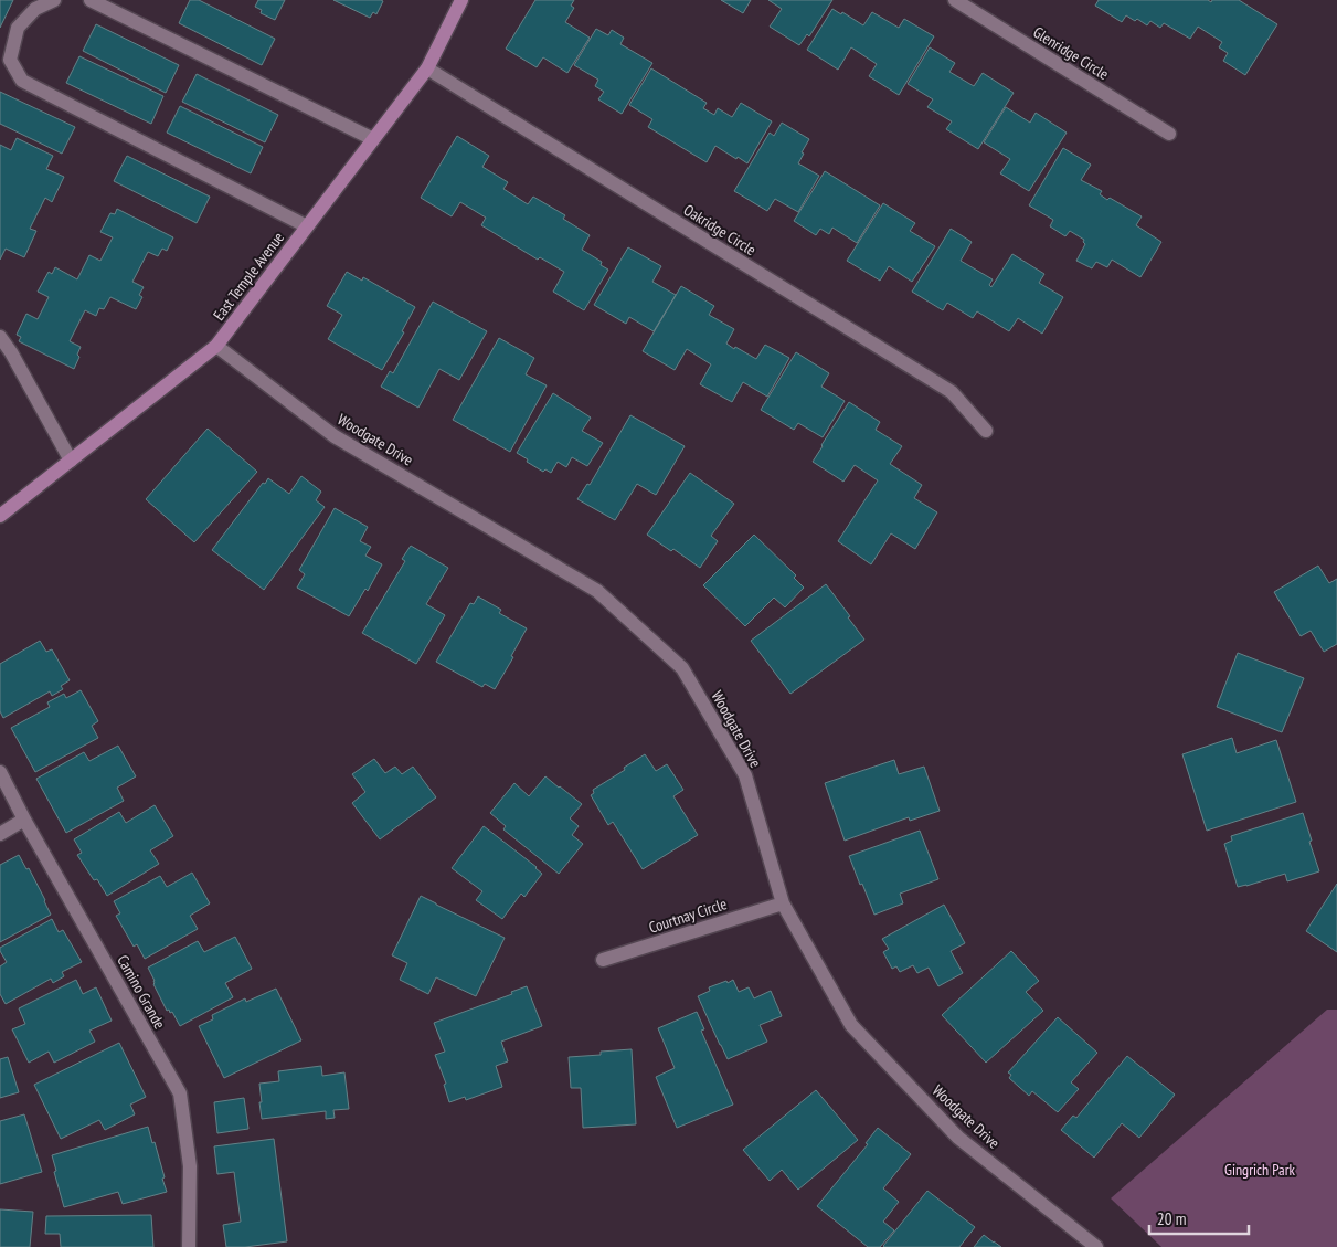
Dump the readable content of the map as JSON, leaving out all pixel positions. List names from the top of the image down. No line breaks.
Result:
{"streets":{"main road":["East Temple Avenue"],"street":["Glenridge Circle","Oakridge Circle","Woodgate Drive","Courtnay Circle","Camino Grande"]},"crossings":[["Oakridge Circle","East Temple Avenue"],["East Temple Avenue","Woodgate Drive"],["Woodgate Drive","Courtnay Circle"]],"parks":["Gingrich Park"],"scale_bar":"20 m"}
